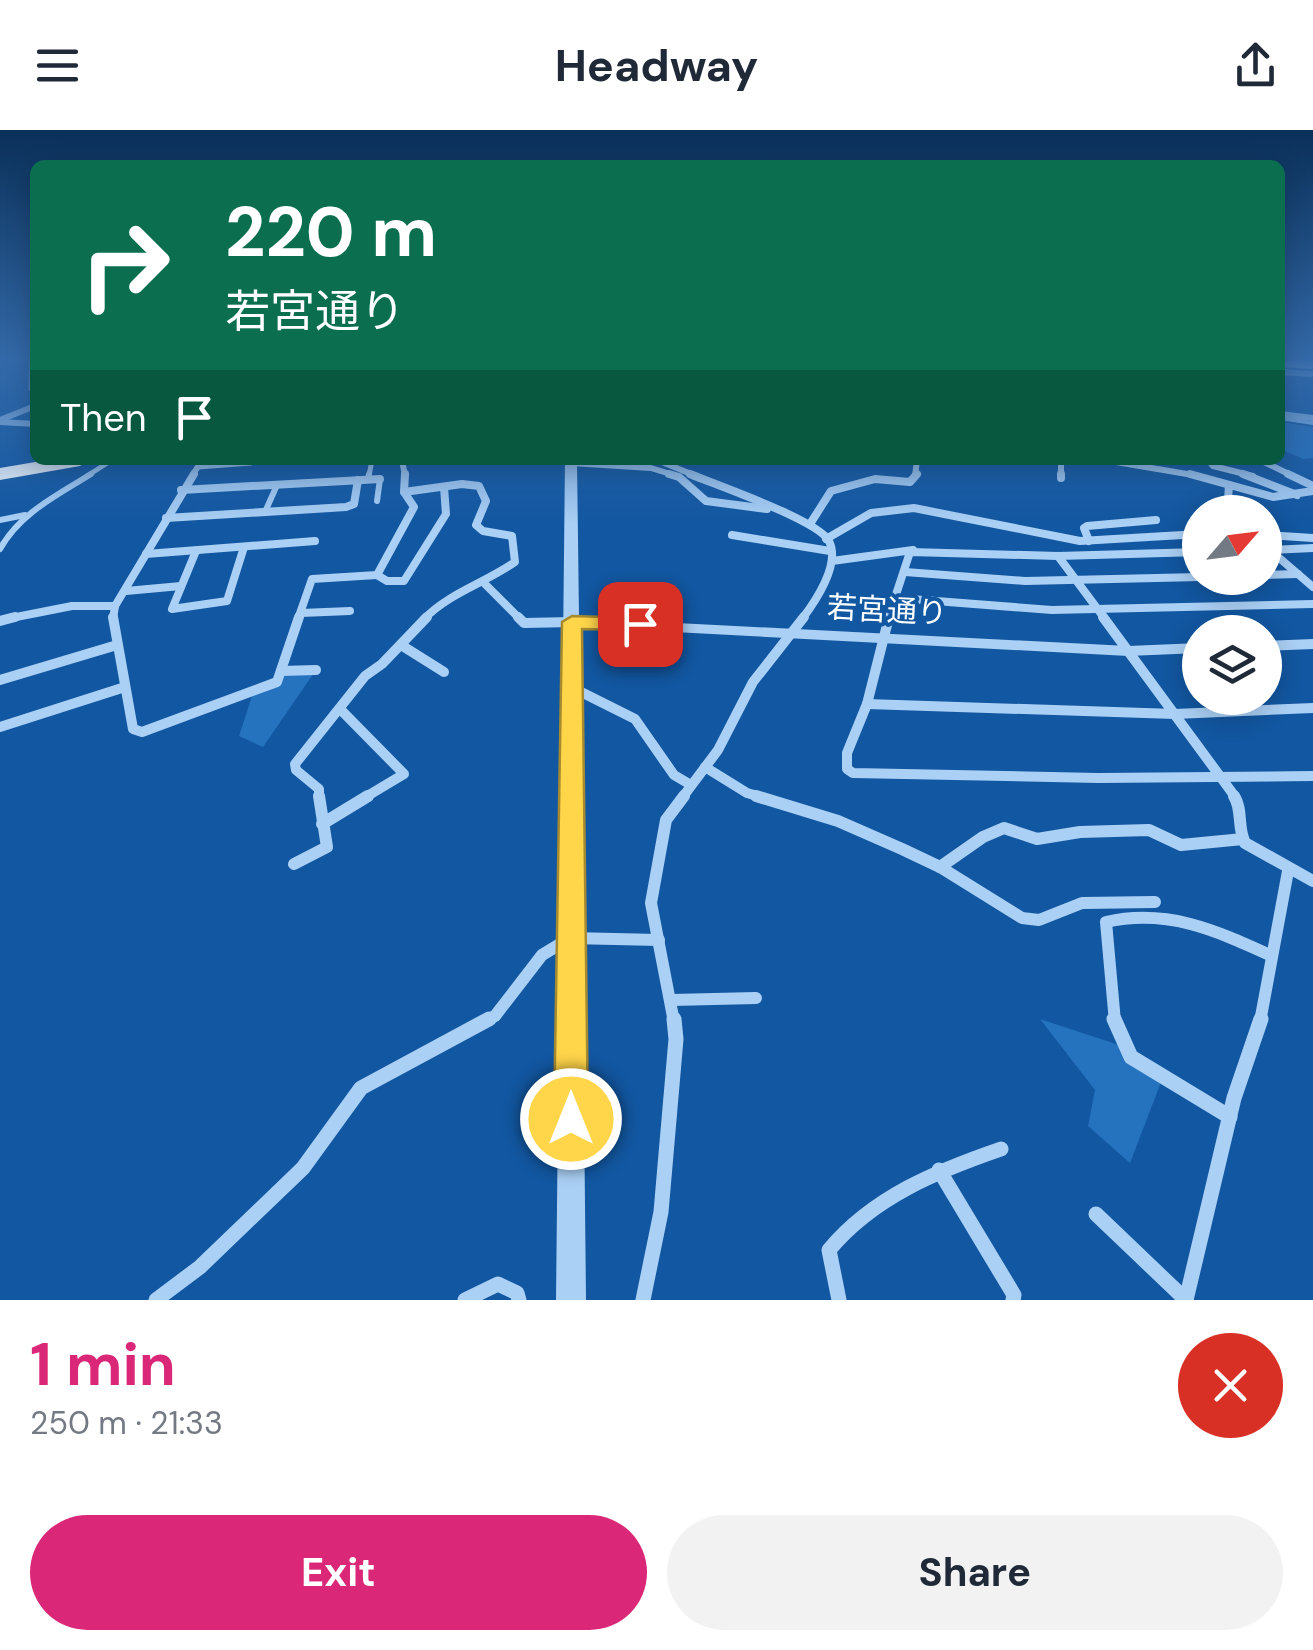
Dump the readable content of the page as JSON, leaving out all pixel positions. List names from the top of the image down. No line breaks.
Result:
{"streets":{"street":["若宮通り"]},"north":"top right","page":{"header":"Headway","turn":["220 m","若宮通り"],"then":"Then","heading":["1 min","250 m · 21:33"],"buttons":["Exit","Share"]}}
